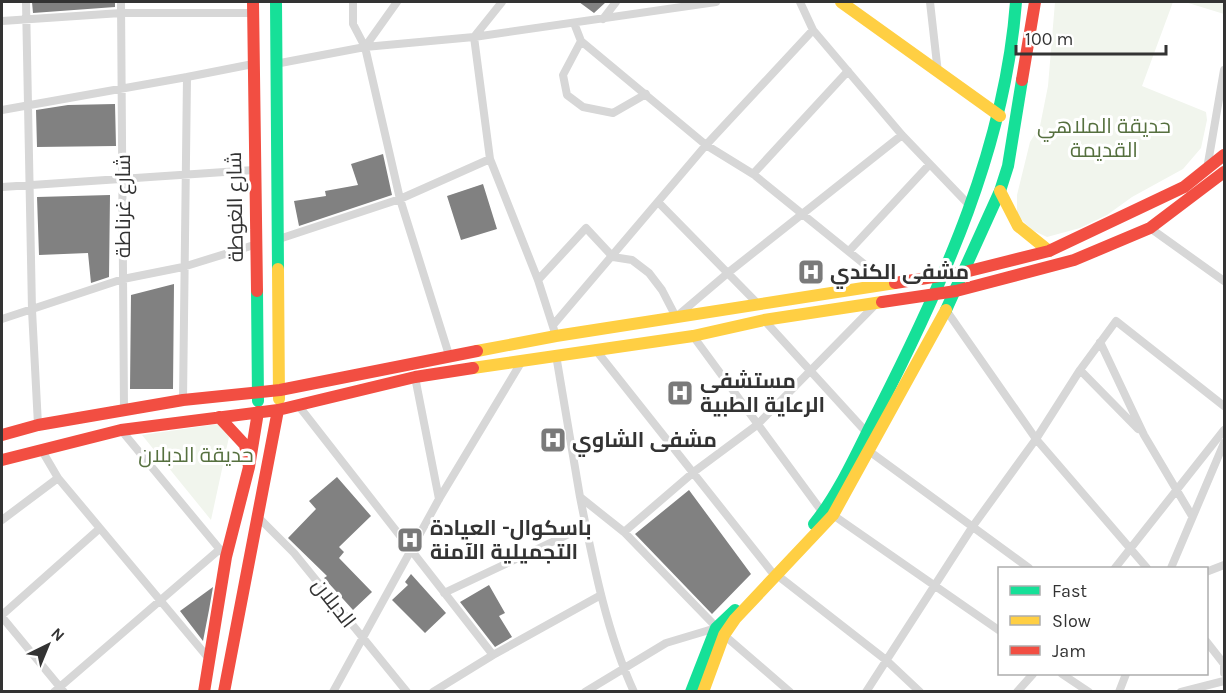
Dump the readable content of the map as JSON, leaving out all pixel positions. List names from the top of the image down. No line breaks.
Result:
{"streets":{"main road":["شارع الغوطة"],"street":["شارع غرناطة","الدبلان"]},"parks":["حديقة الملاهي القديمة","حديقة الدبلان"],"places":{"hospital":["مشفى الكندي","مستشفى الرعاية الطبية","مشفى الشاوي","باسكوال- العيادة التجميلية الآمنة"]},"legend":["Fast","Slow","Jam"],"scale_bar":"100 m","north":"top right"}
